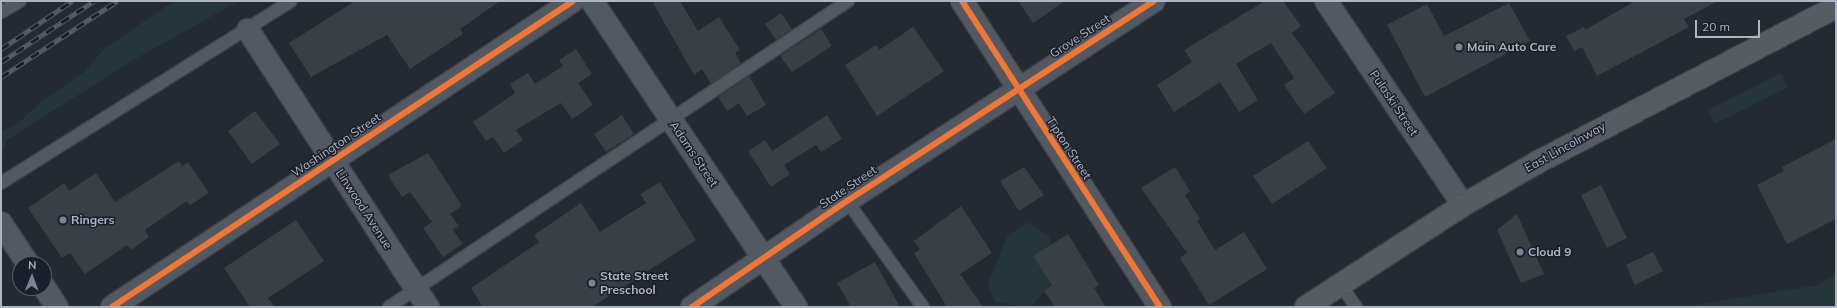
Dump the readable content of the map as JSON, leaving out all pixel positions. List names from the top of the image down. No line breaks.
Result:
{"streets":{"main road":["East Lincolnway"],"street":["Grove Street","Pulaski Street","Washington Street","Tipton Street","Adams Street","State Street","Linwood Avenue"]},"crossings":[["Grove Street","Tipton Street"],["Grove Street","State Street"],["Pulaski Street","East Lincolnway"],["Washington Street","Linwood Avenue"],["Tipton Street","State Street"],["Adams Street","State Street"]],"places":["Main Auto Care","Ringers","Cloud 9","State Street Preschool"],"scale_bar":"20 m","north":"top"}
